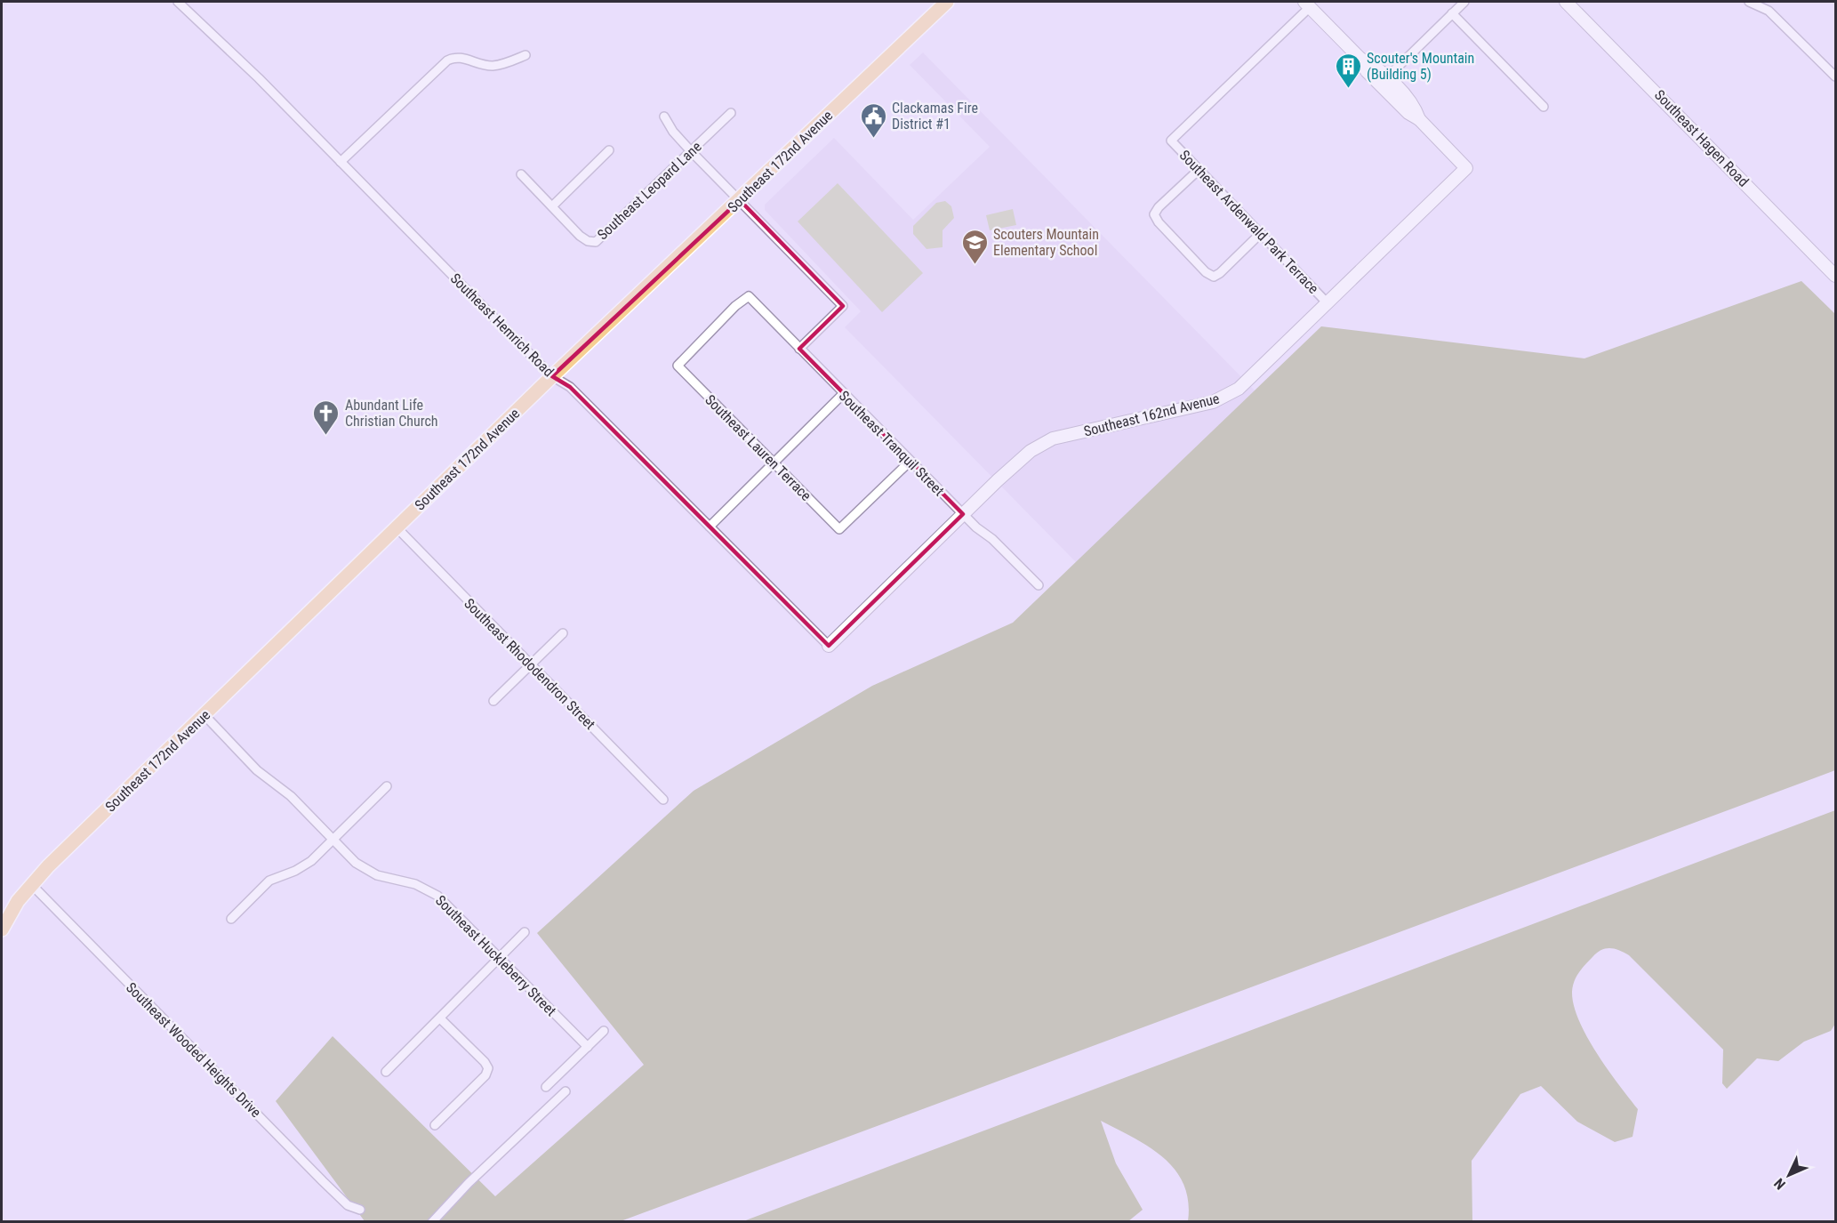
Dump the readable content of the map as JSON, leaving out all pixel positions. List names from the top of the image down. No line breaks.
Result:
{"streets":{"main road":["Southeast 172nd Avenue"],"street":["Southeast Hagen Road","Southeast Leopard Lane","Southeast Ardenwald Park Terrace","Southeast Hemrich Road","Southeast 162nd Avenue","Southeast Tranquil Street","Southeast Lauren Terrace","Southeast Rhododendron Street","Southeast Huckleberry Street","Southeast Wooded Heights Drive"]},"crossings":[["Southeast 172nd Avenue","Southeast Hemrich Road"],["Southeast 172nd Avenue","Southeast Rhododendron Street"],["Southeast 172nd Avenue","Southeast Huckleberry Street"],["Southeast 172nd Avenue","Southeast Wooded Heights Drive"],["Southeast Ardenwald Park Terrace","Southeast 162nd Avenue"],["Southeast Hemrich Road","Southeast 162nd Avenue"],["Southeast 162nd Avenue","Southeast Tranquil Street"],["Southeast Tranquil Street","Southeast Lauren Terrace"]],"places":{"building":["Scouter's Mountain (Building 5)"],"public building":["Clackamas Fire District #1"],"school or university":["Scouters Mountain Elementary School"],"church":["Abundant Life Christian Church"]},"north":"bottom left"}
